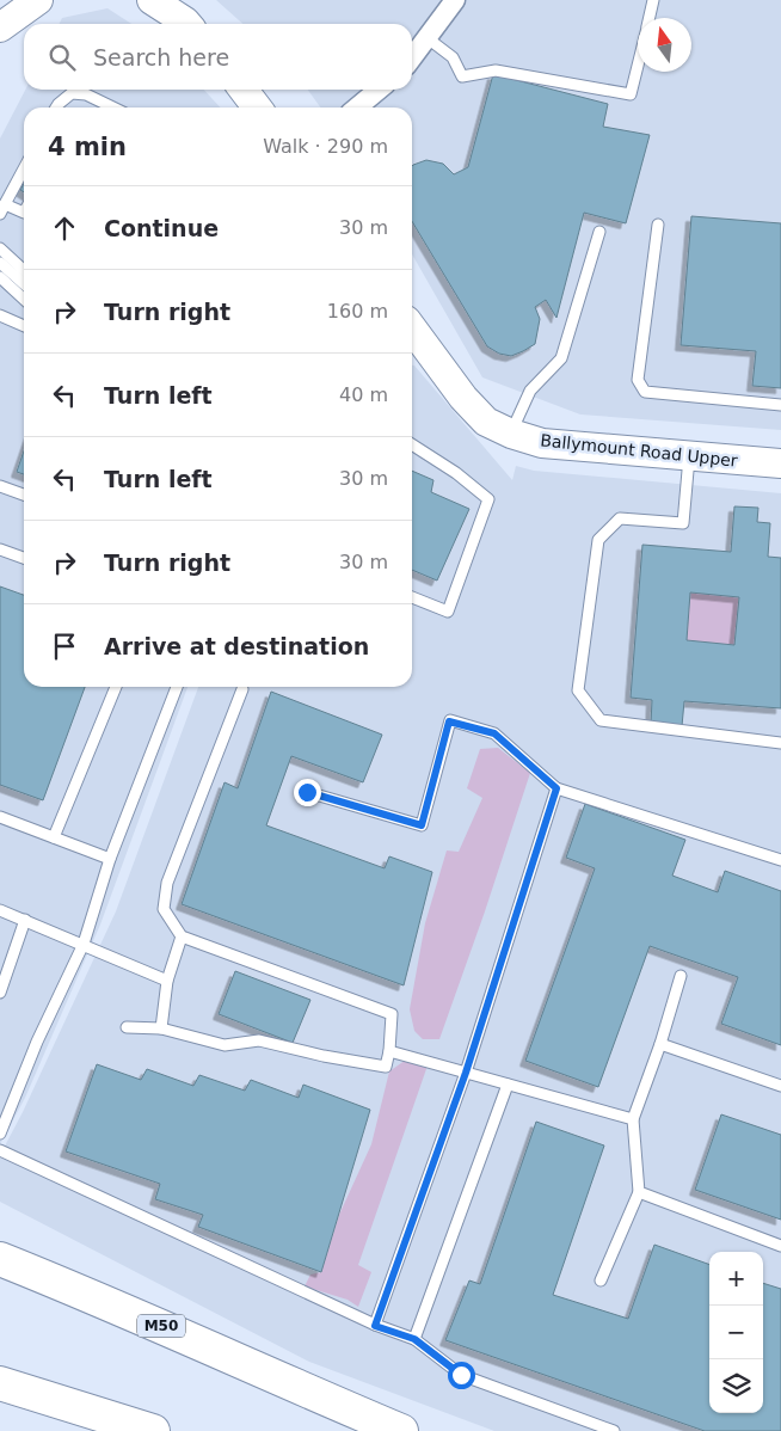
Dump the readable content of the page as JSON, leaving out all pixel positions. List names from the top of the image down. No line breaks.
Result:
{"streets":{"highway":["M50"],"street":["Ballymount Road Upper"]},"north":"top","page":{"search":"Search here","heading":["4 min","Walk · 290 m"],"list":[["Continue","30 m"],["Turn right","160 m"],["Turn left","40 m"],["Turn left","30 m"],["Turn right","30 m"],"Arrive at destination"],"map_buttons":["+","−"]}}
